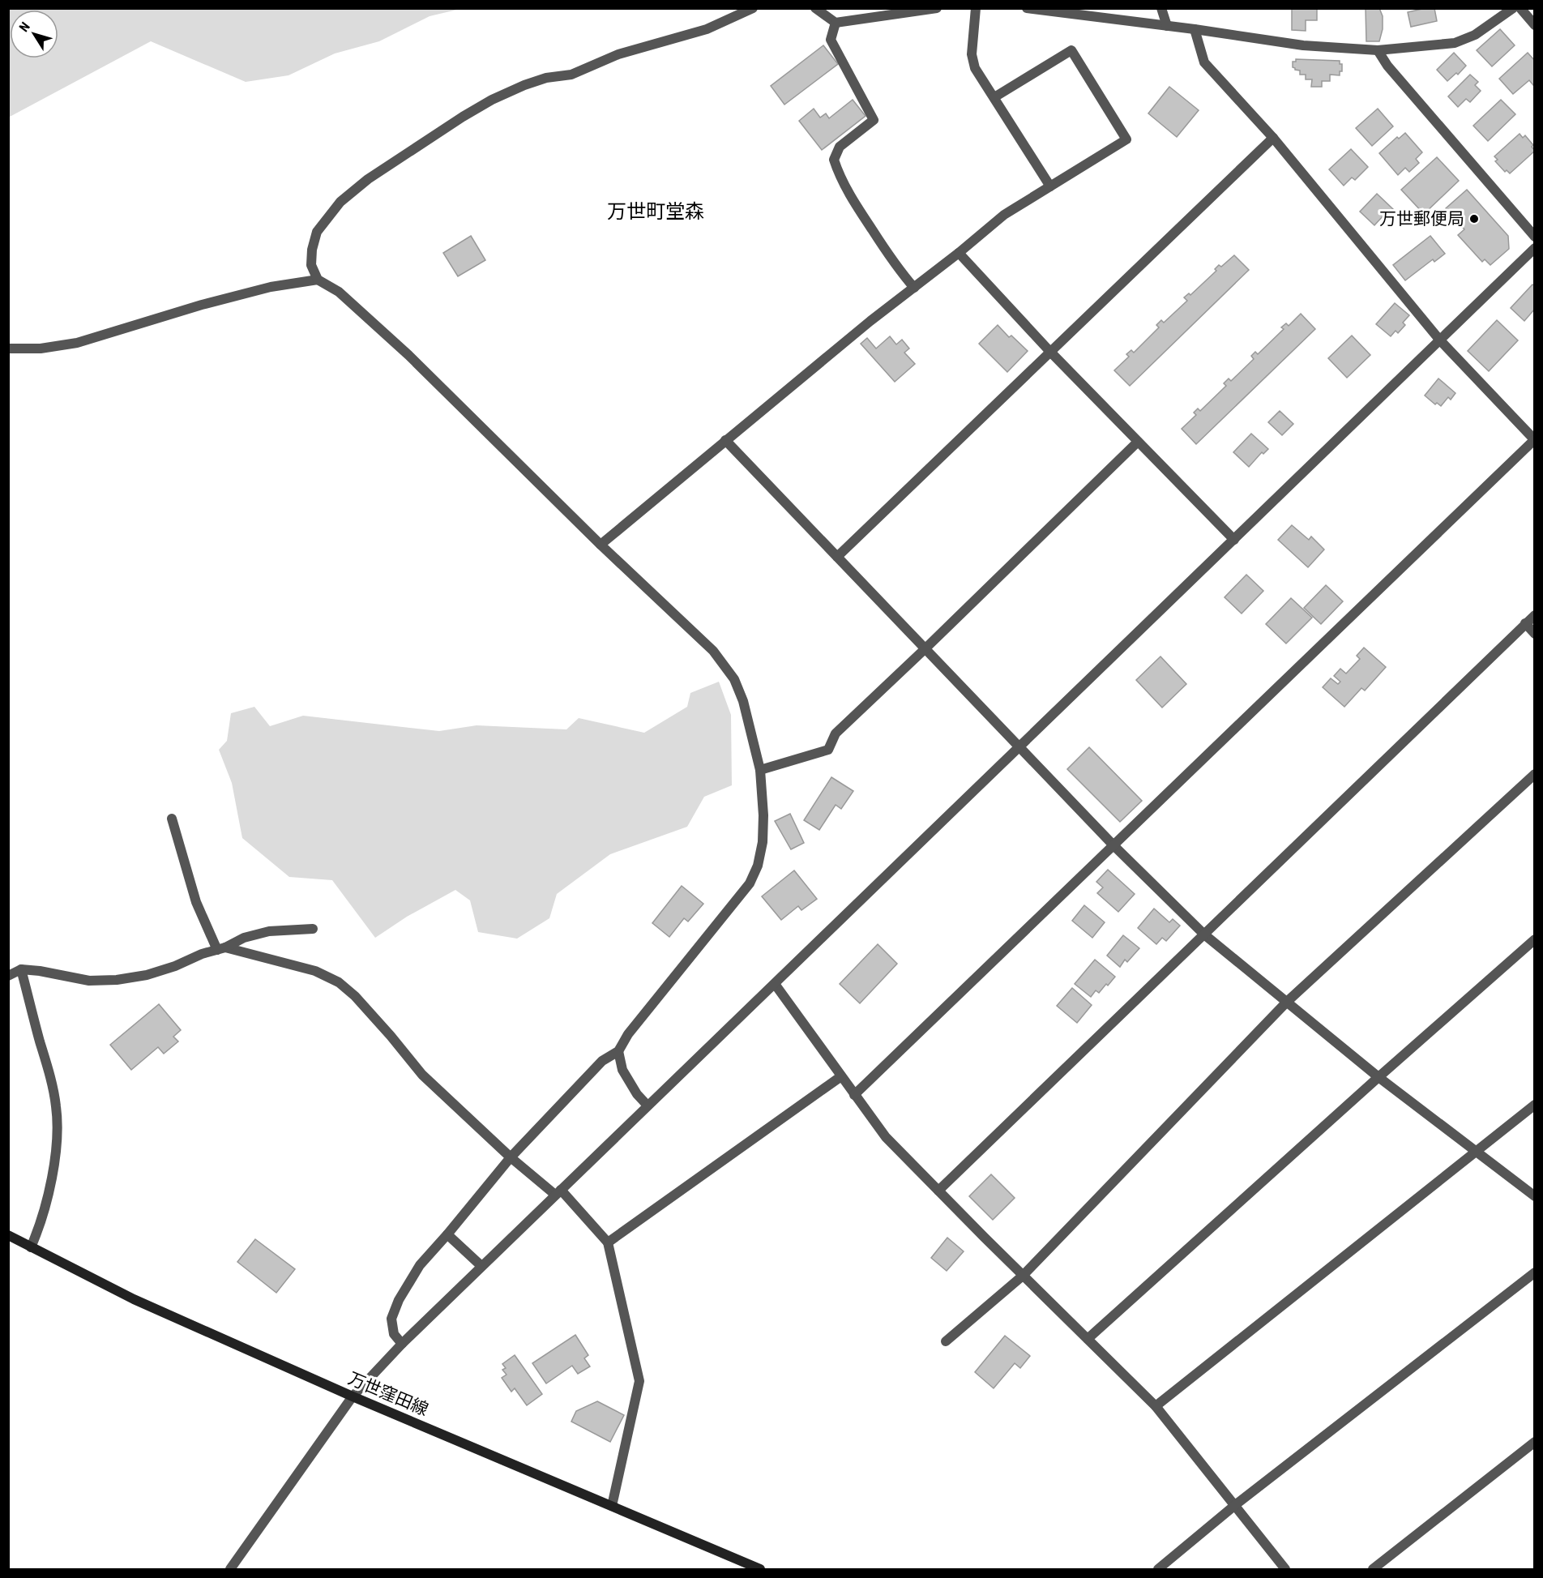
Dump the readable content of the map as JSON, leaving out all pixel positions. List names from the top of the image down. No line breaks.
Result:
{"streets":{"main road":["万世窪田線"]},"districts":["万世町堂森"],"places":["万世郵便局"],"north":"top left"}
